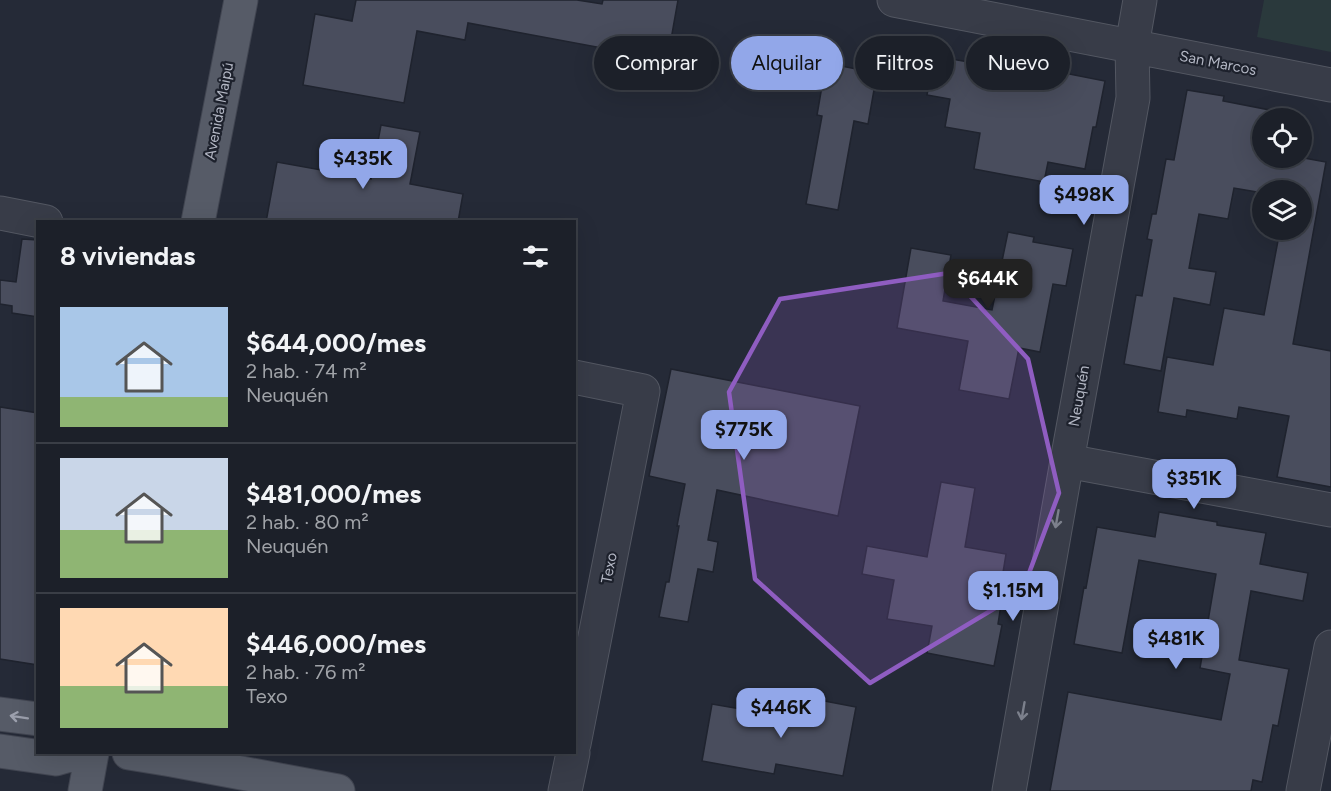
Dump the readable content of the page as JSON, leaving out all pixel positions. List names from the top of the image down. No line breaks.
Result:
{"streets":{"main road":["Avenida Maipú"],"street":["San Marcos","Neuquén","Texo"]},"crossings":[["San Marcos","Neuquén"]],"page":{"chip":["Comprar","Alquilar","Filtros","Nuevo"],"price":["$435K","$498K","$644K","$775K","$351K","$1.15M","$481K","$446K"],"heading":"8 viviendas","list":[{"name":"$644,000/mes","note":"2 hab. · 74 m² · Neuquén"},{"name":"$481,000/mes","note":"2 hab. · 80 m² · Neuquén"},{"name":"$446,000/mes","note":"2 hab. · 76 m² · Texo"}]}}
